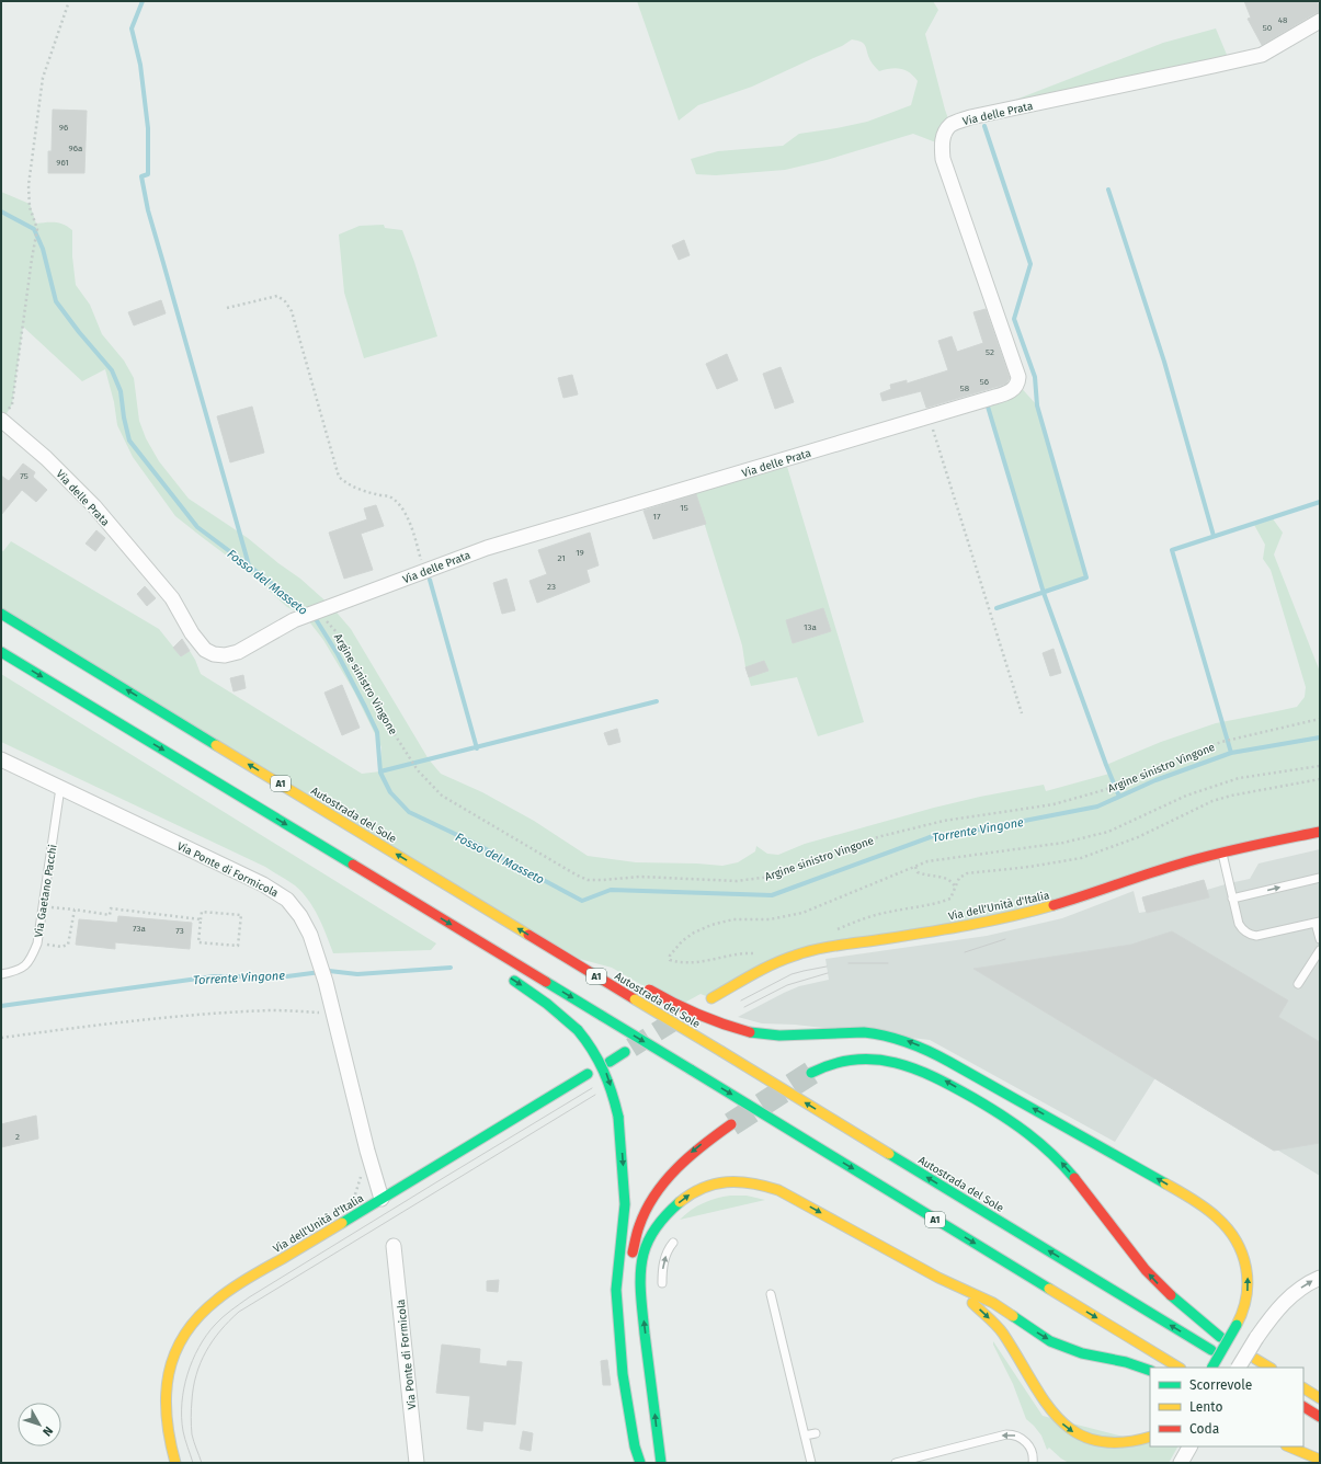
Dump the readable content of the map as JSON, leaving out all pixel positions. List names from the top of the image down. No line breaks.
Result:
{"streets":{"main road":["A1","Autostrada del Sole","Via dell'Unità d'Italia"],"street":["Via delle Prata","Via Ponte di Formicola"],"lane":["Via Gaetano Pacchi"],"path":["Argine sinistro Vingone"]},"crossings":[["Via delle Prata","Argine sinistro Vingone"],["Via Ponte di Formicola","Via Gaetano Pacchi"],["Via Ponte di Formicola","Via dell'Unità d'Italia"]],"water":["Fosso del Masseto","Torrente Vingone"],"house_numbers":["48","50","96","96a","961","52","56","58","75","15","17","19","21","23","13a","73a","73","2"],"legend":["Scorrevole","Lento","Coda"],"north":"bottom right"}
